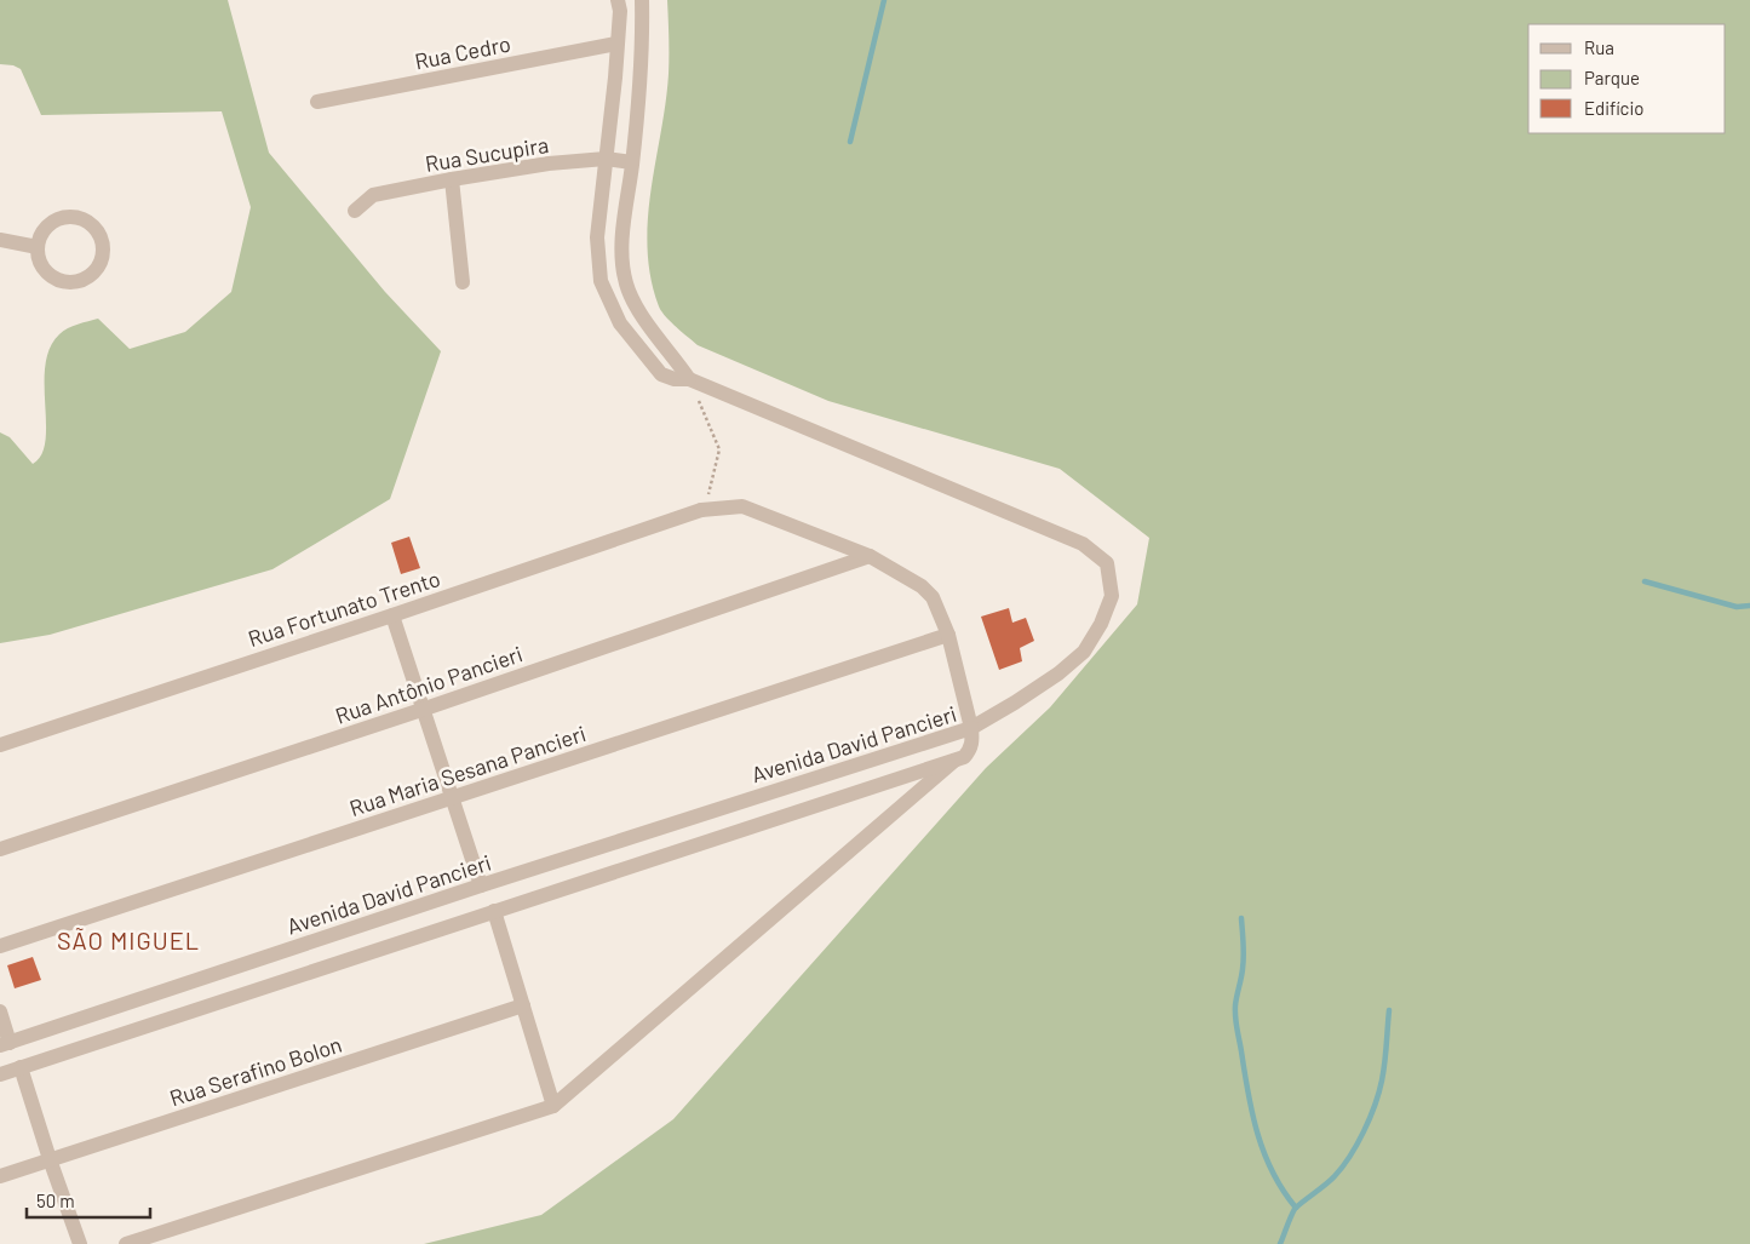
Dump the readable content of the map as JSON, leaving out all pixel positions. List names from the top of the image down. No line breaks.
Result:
{"streets":{"street":["Rua Cedro","Rua Sucupira","Rua Fortunato Trento","Rua Antônio Pancieri","Avenida David Pancieri","Rua Maria Sesana Pancieri","Rua Serafino Bolon"]},"crossings":[["Rua Fortunato Trento","Rua Antônio Pancieri"],["Rua Fortunato Trento","Avenida David Pancieri"],["Rua Fortunato Trento","Rua Maria Sesana Pancieri"]],"districts":["SÃO MIGUEL"],"legend":["Rua","Parque","Edifício"],"scale_bar":"50 m"}
